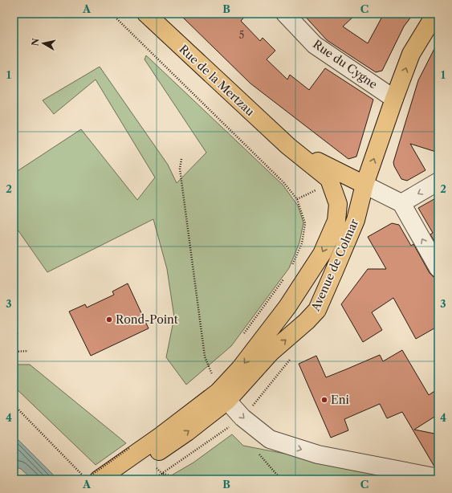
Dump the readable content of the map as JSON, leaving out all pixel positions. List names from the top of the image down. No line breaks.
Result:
{"streets":{"main road":["Rue de la Mertzau","Avenue de Colmar"],"street":["Rue du Cygne"]},"crossings":[["Rue du Cygne","Avenue de Colmar"],["Rue de la Mertzau","Avenue de Colmar"]],"places":["Rond-Point","Eni"],"house_numbers":["5"],"north":"left","grid":{"columns":["A","B","C"],"rows":["1","2","3","4"]}}
